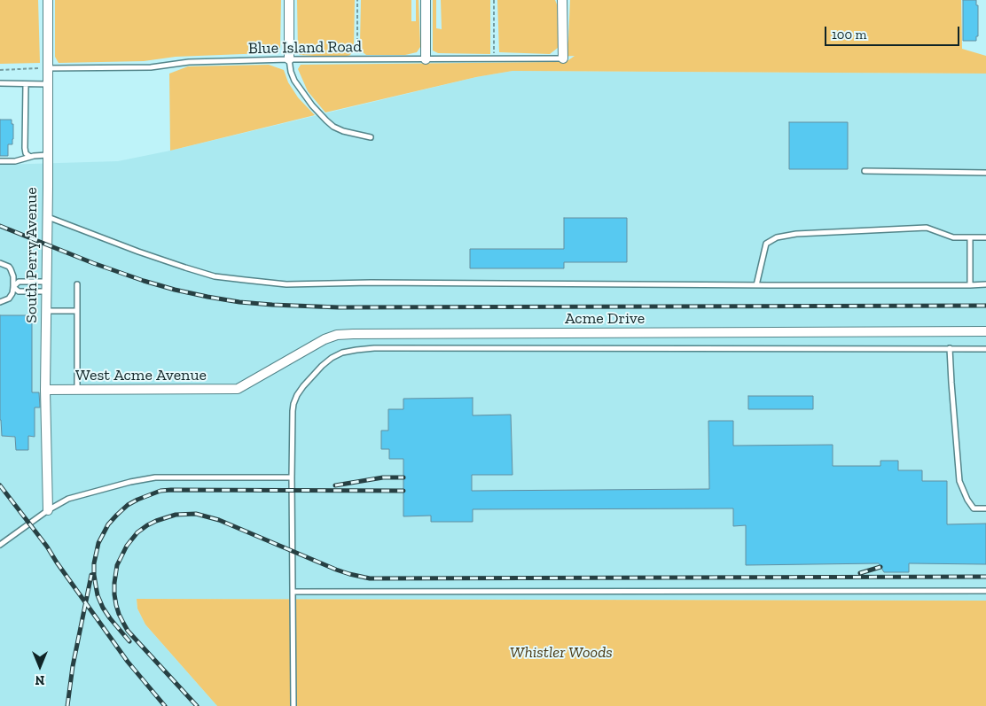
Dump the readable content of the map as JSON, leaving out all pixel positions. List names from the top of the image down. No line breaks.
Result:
{"streets":{"street":["South Perry Avenue","Acme Drive","West Acme Avenue"],"lane":["Blue Island Road"]},"crossings":[["Blue Island Road","South Perry Avenue"],["South Perry Avenue","West Acme Avenue"],["Acme Drive","West Acme Avenue"]],"parks":["Whistler Woods"],"scale_bar":"100 m","north":"bottom"}
